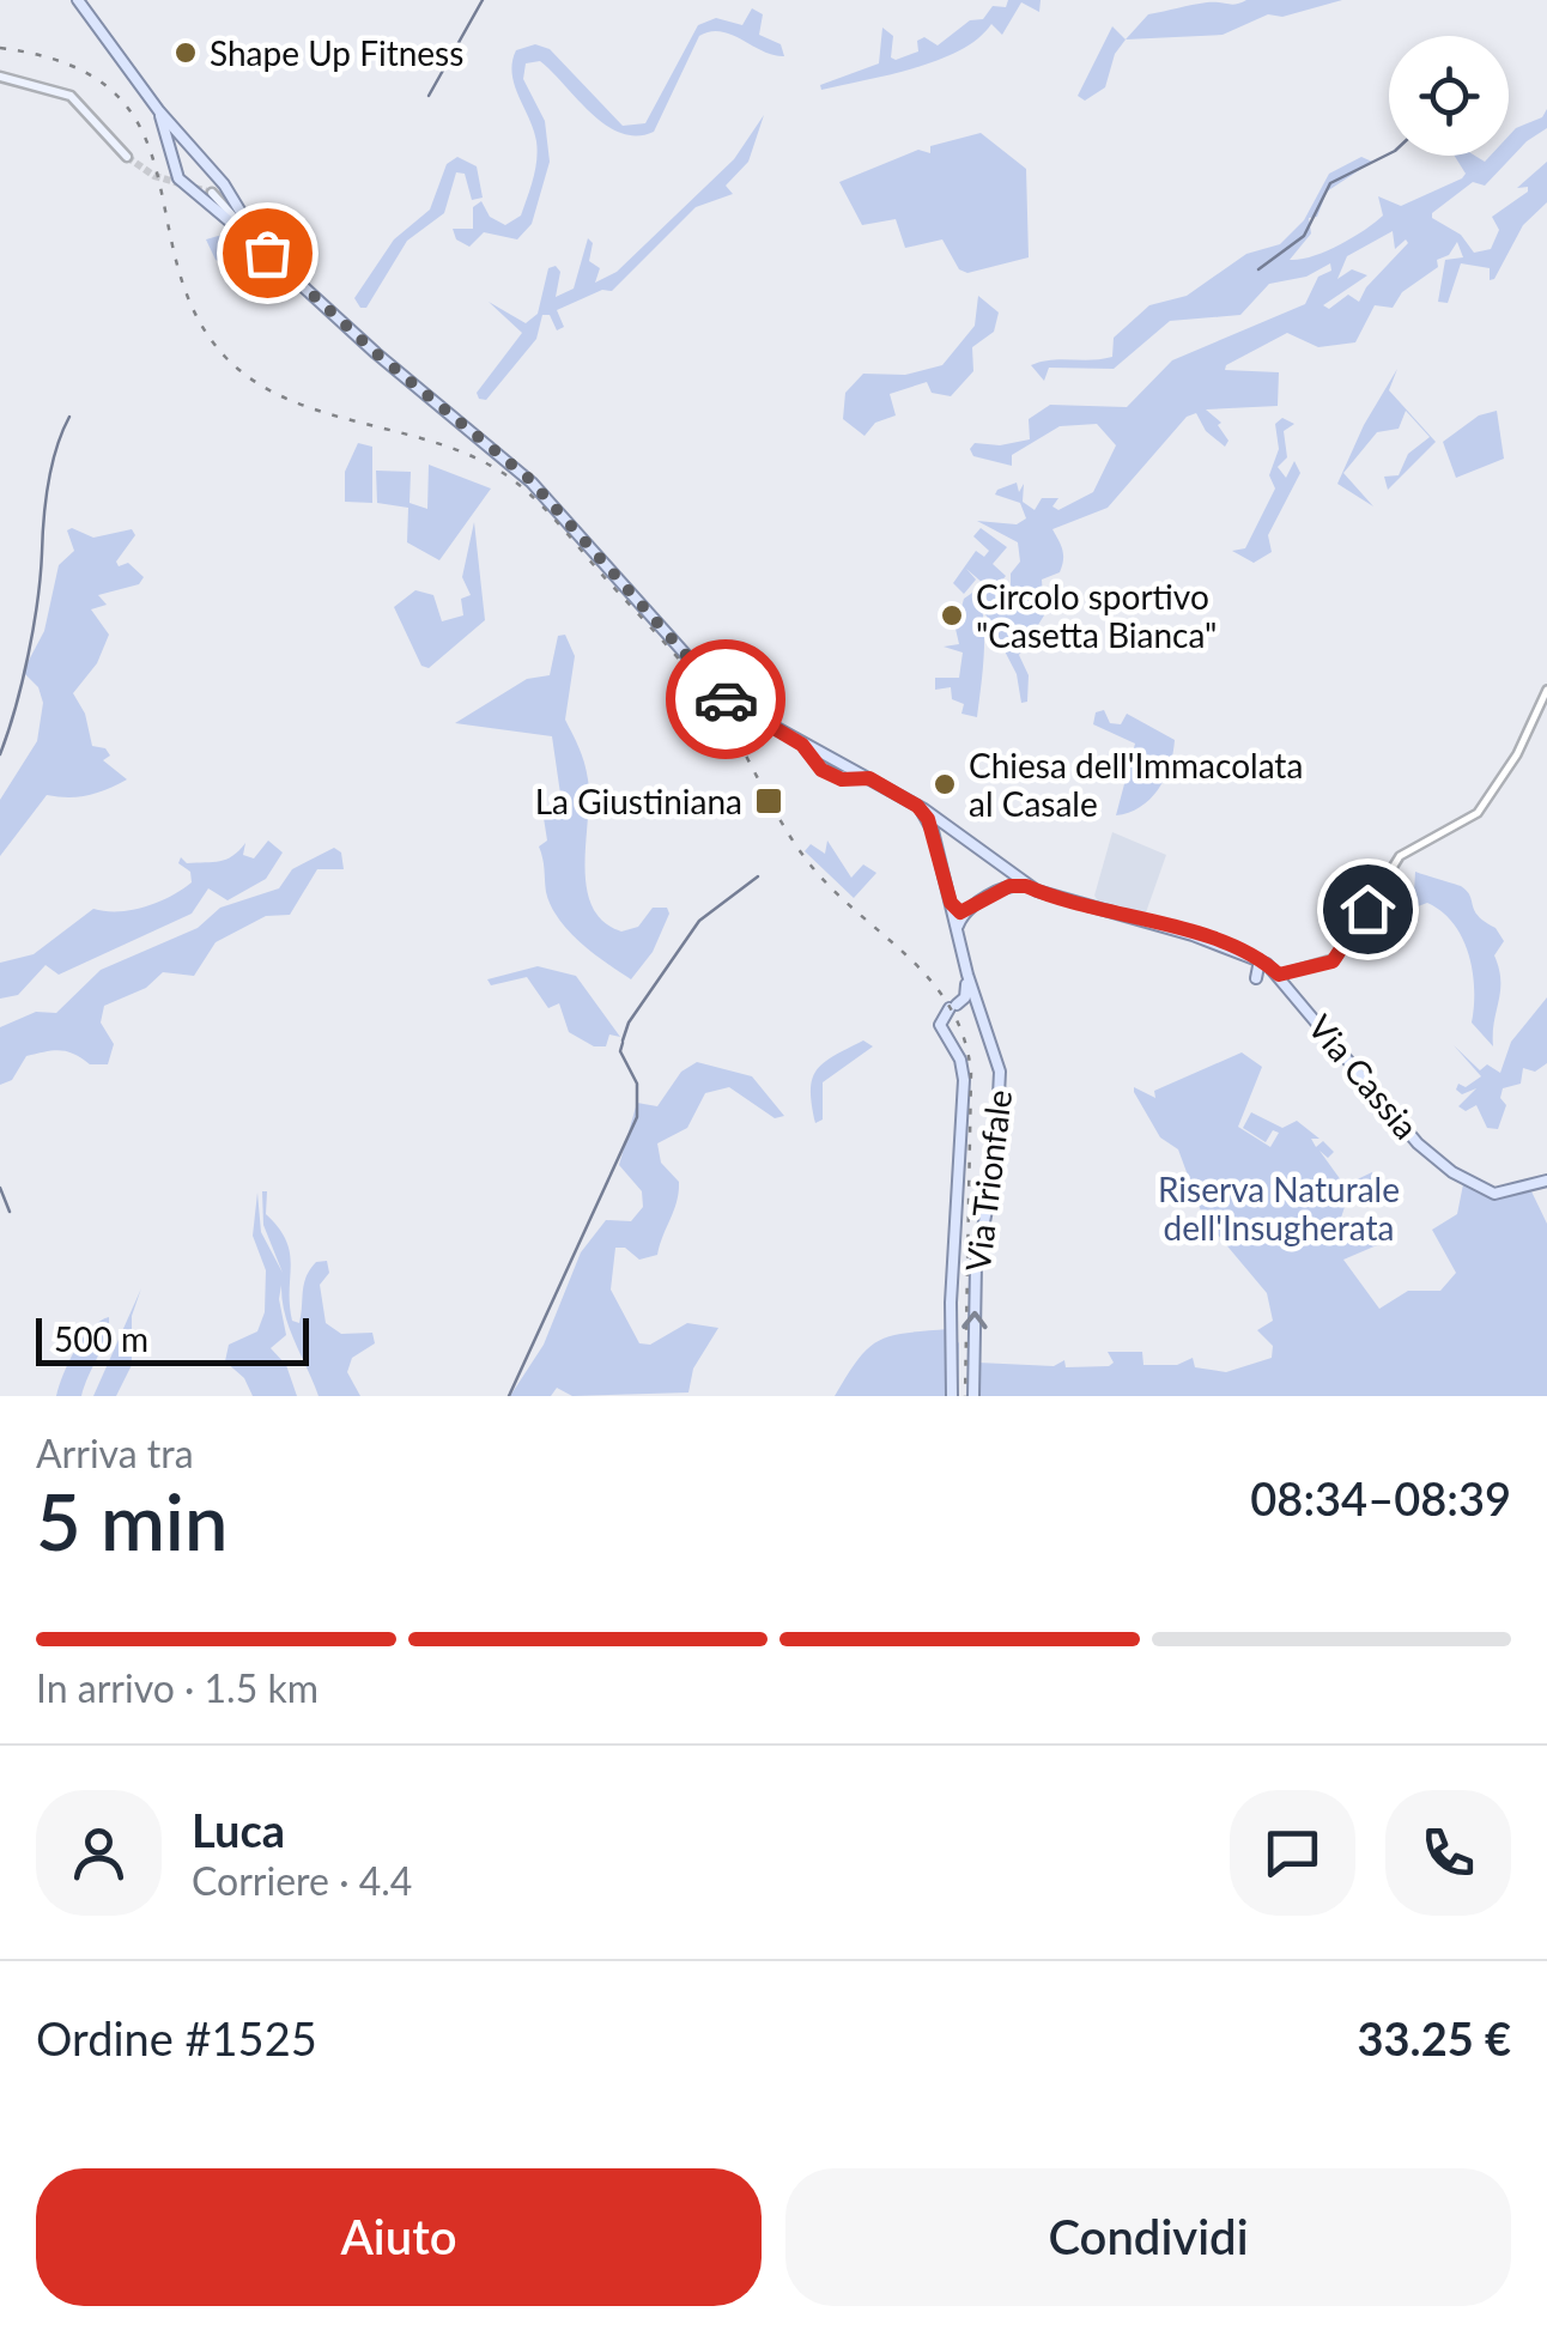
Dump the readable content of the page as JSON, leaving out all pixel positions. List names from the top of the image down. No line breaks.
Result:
{"streets":{"main road":["Via Cassia","Via Trionfale"]},"crossings":[["Via Cassia","Via Trionfale"]],"parks":["Riserva Naturale dell'Insugherata"],"places":{"other":["Shape Up Fitness","Circolo sportivo \"Casetta Bianca\"","Chiesa dell'Immacolata al Casale"],"transit":["La Giustiniana"]},"scale_bar":"500 m","page":{"scale":"500 m","heading":["5 min","Arriva tra","08:34–08:39"],"panel":["Luca","Corriere · 4.4","Ordine #1525","33.25 €"],"bar":"In arrivo · 1.5 km","buttons":["Aiuto","Condividi"]}}
